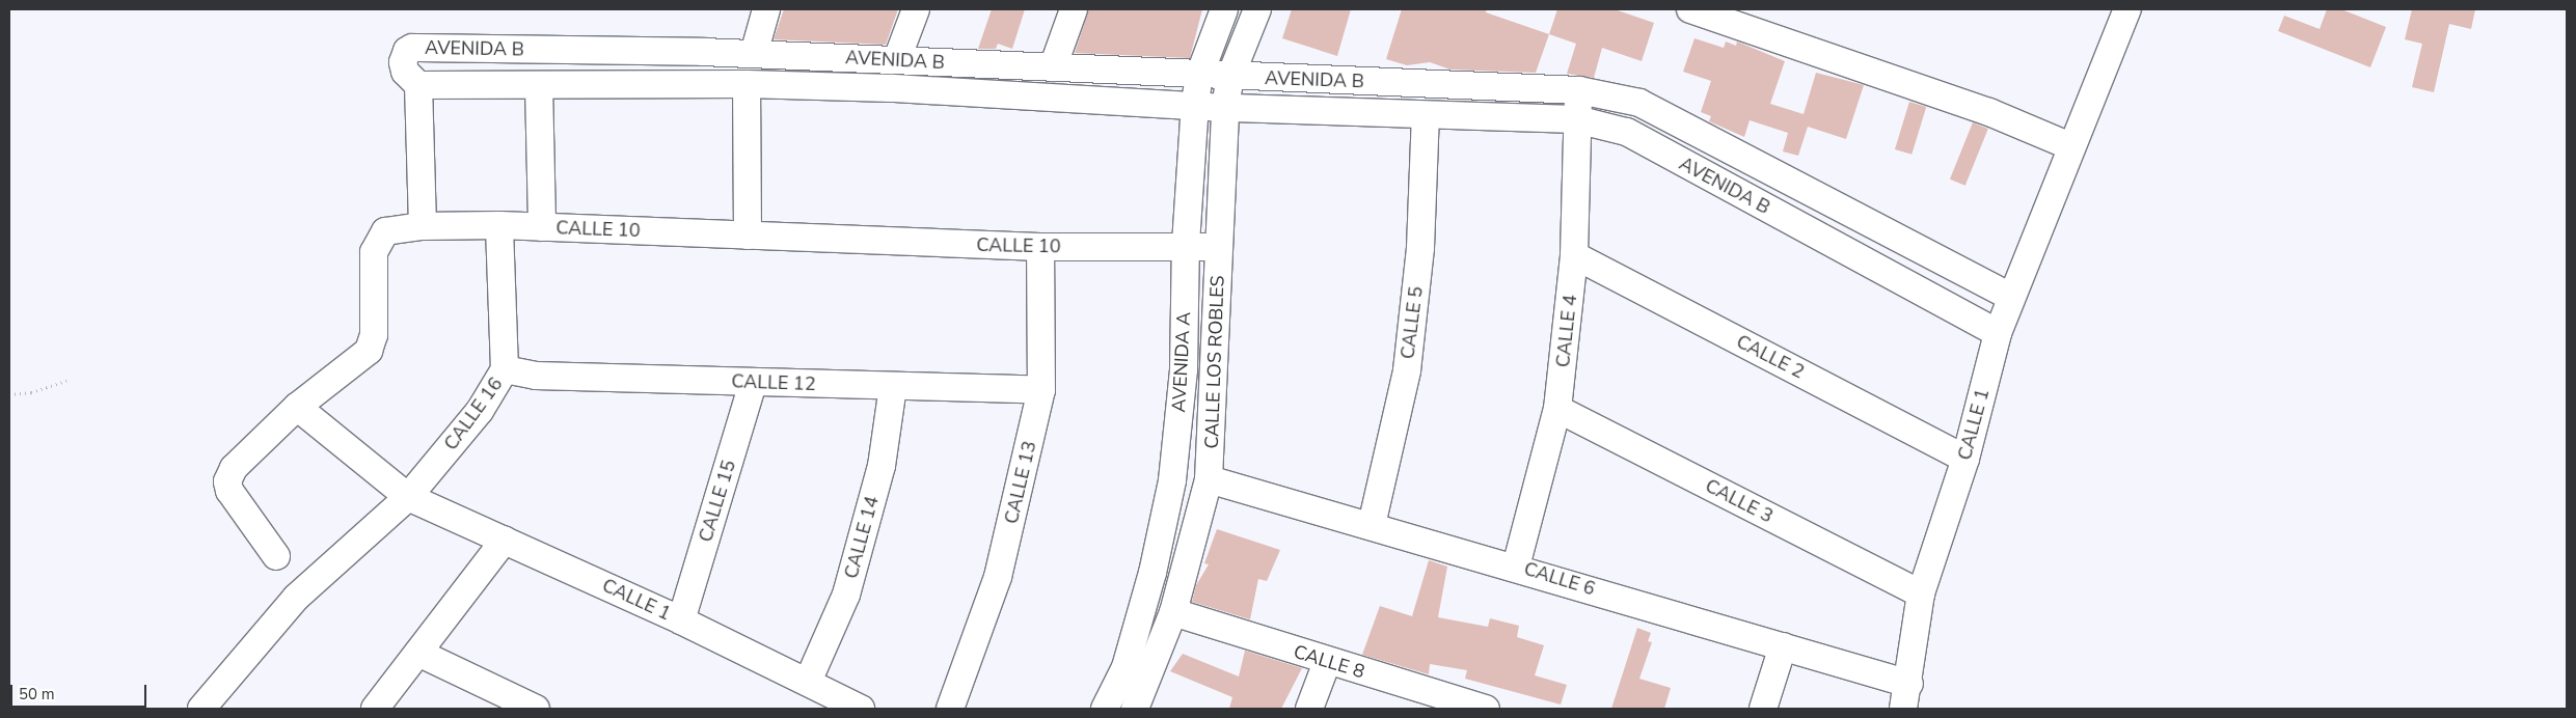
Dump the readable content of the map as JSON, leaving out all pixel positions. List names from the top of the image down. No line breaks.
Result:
{"streets":{"street":["AVENIDA B","CALLE 10","CALLE 5","CALLE 4","CALLE 2","AVENIDA A","CALLE LOS ROBLES","CALLE 12","CALLE 16","CALLE 1","CALLE 13","CALLE 15","CALLE 3","CALLE 14","CALLE 6","CALLE 8"]},"crossings":[["AVENIDA B","CALLE 5"],["AVENIDA B","CALLE 4"],["AVENIDA B","AVENIDA A"],["AVENIDA B","CALLE LOS ROBLES"],["AVENIDA B","CALLE 1"],["CALLE 10","AVENIDA A"],["CALLE 10","CALLE LOS ROBLES"],["CALLE 10","CALLE 16"],["CALLE 10","CALLE 1"],["CALLE 10","CALLE 13"],["CALLE 5","CALLE 6"],["CALLE 4","CALLE 2"],["CALLE 4","CALLE 3"],["CALLE 4","CALLE 6"],["CALLE 2","CALLE 1"],["CALLE LOS ROBLES","CALLE 6"],["CALLE LOS ROBLES","CALLE 8"],["CALLE 12","CALLE 16"],["CALLE 12","CALLE 13"],["CALLE 12","CALLE 15"],["CALLE 12","CALLE 14"],["CALLE 16","CALLE 1"],["CALLE 1","CALLE 15"],["CALLE 1","CALLE 3"],["CALLE 1","CALLE 14"],["CALLE 1","CALLE 6"]],"scale_bar":"50 m"}
